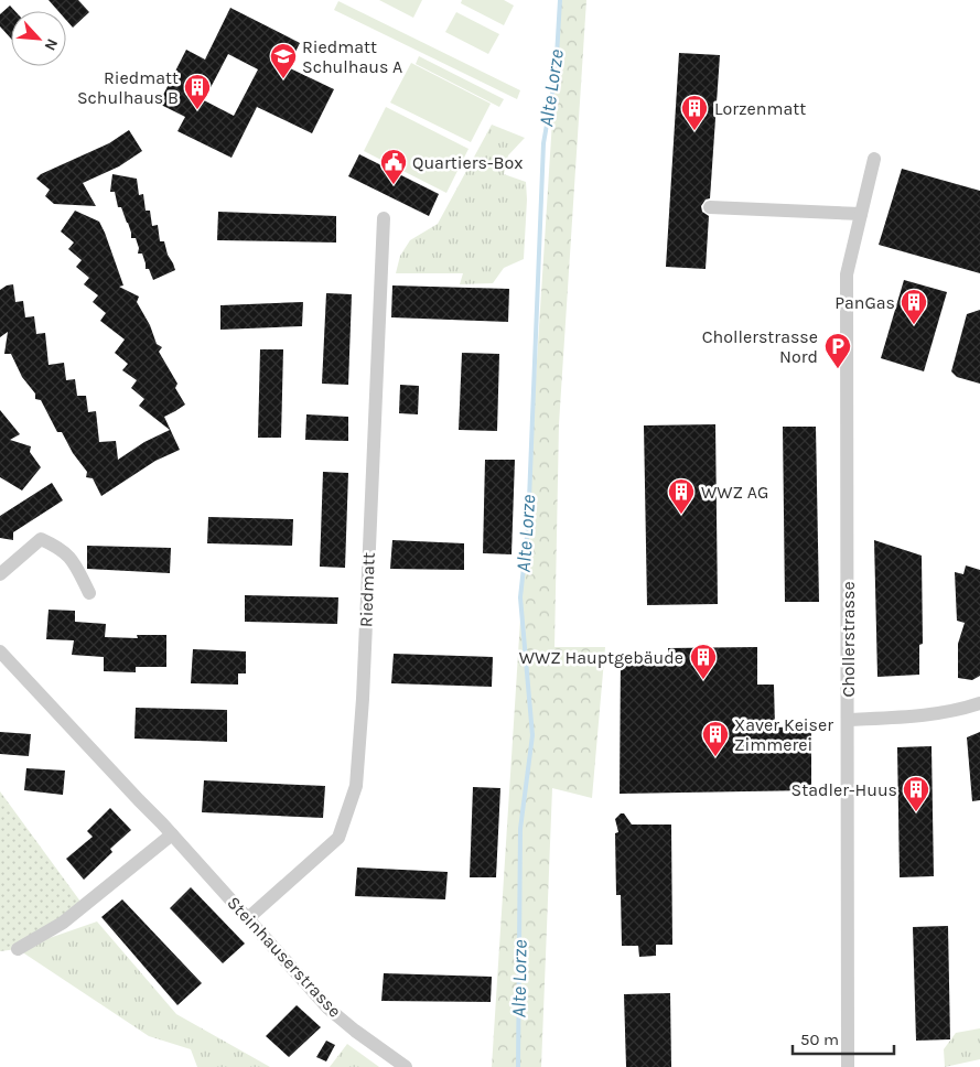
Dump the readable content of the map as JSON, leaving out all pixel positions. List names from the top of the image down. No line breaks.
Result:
{"streets":{"street":["Riedmatt","Chollerstrasse","Steinhauserstrasse"]},"crossings":[["Riedmatt","Steinhauserstrasse"]],"water":["Alte Lorze"],"places":{"school or university":["Riedmatt Schulhaus A"],"building":["Riedmatt Schulhaus B","Lorzenmatt","PanGas","WWZ AG","WWZ Hauptgebäude","Xaver Keiser Zimmerei","Stadler-Huus"],"public building":["Quartiers-Box"],"parking":["Chollerstrasse Nord"]},"scale_bar":"50 m","north":"bottom right"}
